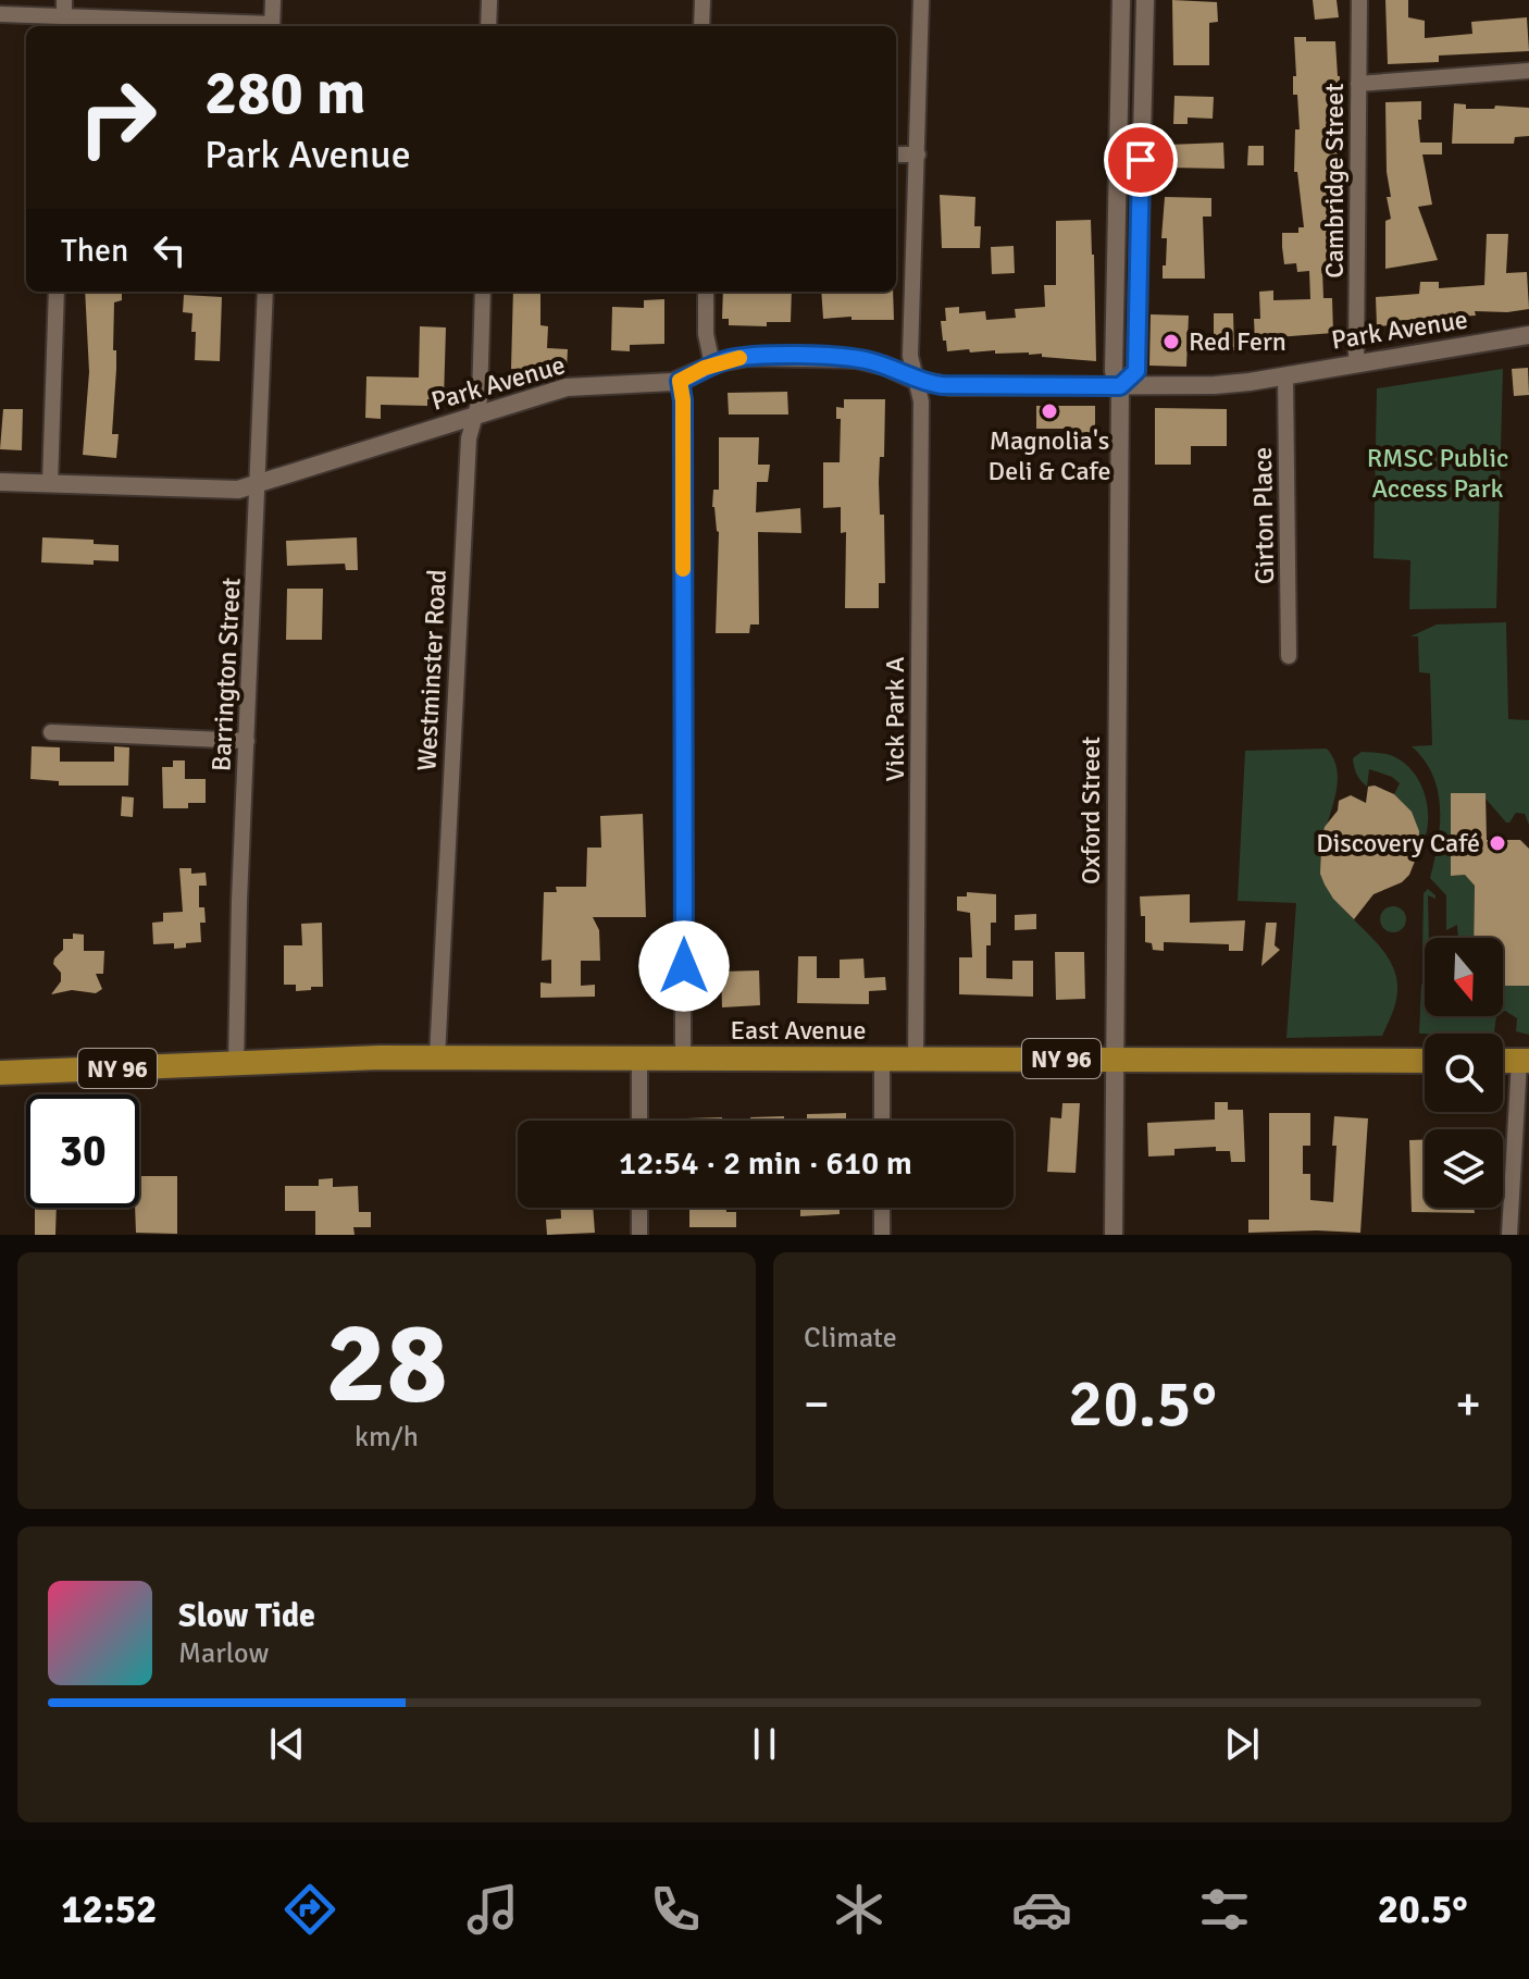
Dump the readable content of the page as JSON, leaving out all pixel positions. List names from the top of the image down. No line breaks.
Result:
{"streets":{"main road":["East Avenue","NY 96"],"street":["Cambridge Street","Park Avenue","Girton Place","Westminster Road","Barrington Street","Vick Park A","Oxford Street"]},"crossings":[["Cambridge Street","Park Avenue"],["Park Avenue","Girton Place"],["Park Avenue","Westminster Road"],["Park Avenue","Barrington Street"],["Park Avenue","Vick Park A"],["Park Avenue","Oxford Street"],["Westminster Road","East Avenue"],["Barrington Street","East Avenue"],["Vick Park A","East Avenue"],["Oxford Street","East Avenue"]],"parks":["RMSC Public Access Park"],"places":["Red Fern","Magnolia's Deli & Cafe","Discovery Café"],"north":"bottom","page":{"turn":["280 m","Park Avenue"],"then":"Then","limit":"30","trip":"12:54 · 2 min · 610 m","tile":[["28","km/h"],"Climate"],"heat":["−","20.5°","+"],"song":["Slow Tide","Marlow"],"tabs":["12:52","20.5°"]}}
